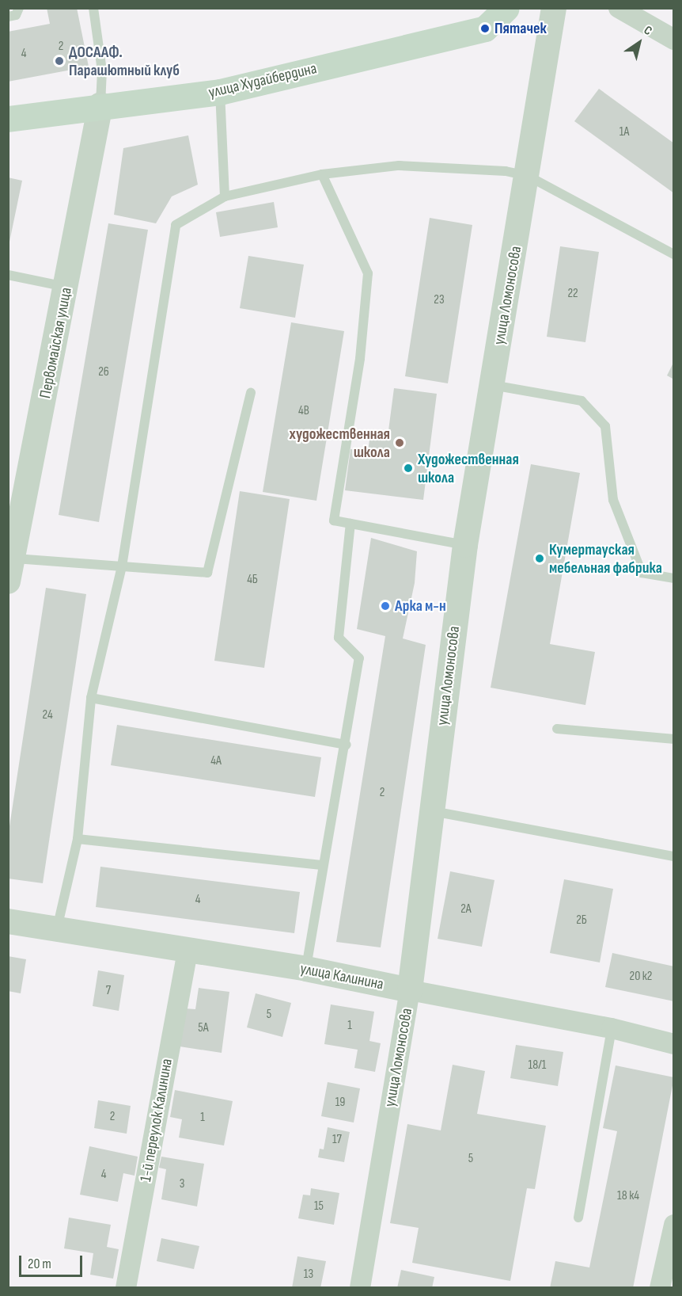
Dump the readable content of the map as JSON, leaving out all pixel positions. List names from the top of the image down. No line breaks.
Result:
{"streets":{"main road":["улица Худайбердина"],"street":["улица Ломоносова","Первомайская улица","улица Калинина","1-й переулок Калинина"]},"crossings":[["улица Худайбердина","Первомайская улица"],["улица Ломоносова","улица Калинина"],["улица Калинина","1-й переулок Калинина"]],"places":["Пятачек","ДОСААФ. Парашютный клуб","художественная школа","Художественная школа","Кумертауская мебельная фабрика","Арка м-н"],"house_numbers":["2","4","1А","22","23","26","4В","4Б","24","4А","2","4","2А","2Б","20 к2","7","5","1","5А","18/1","19","2","1","17","5","4","3","18 к4","15","13"],"scale_bar":"20 m","north":"top right"}
